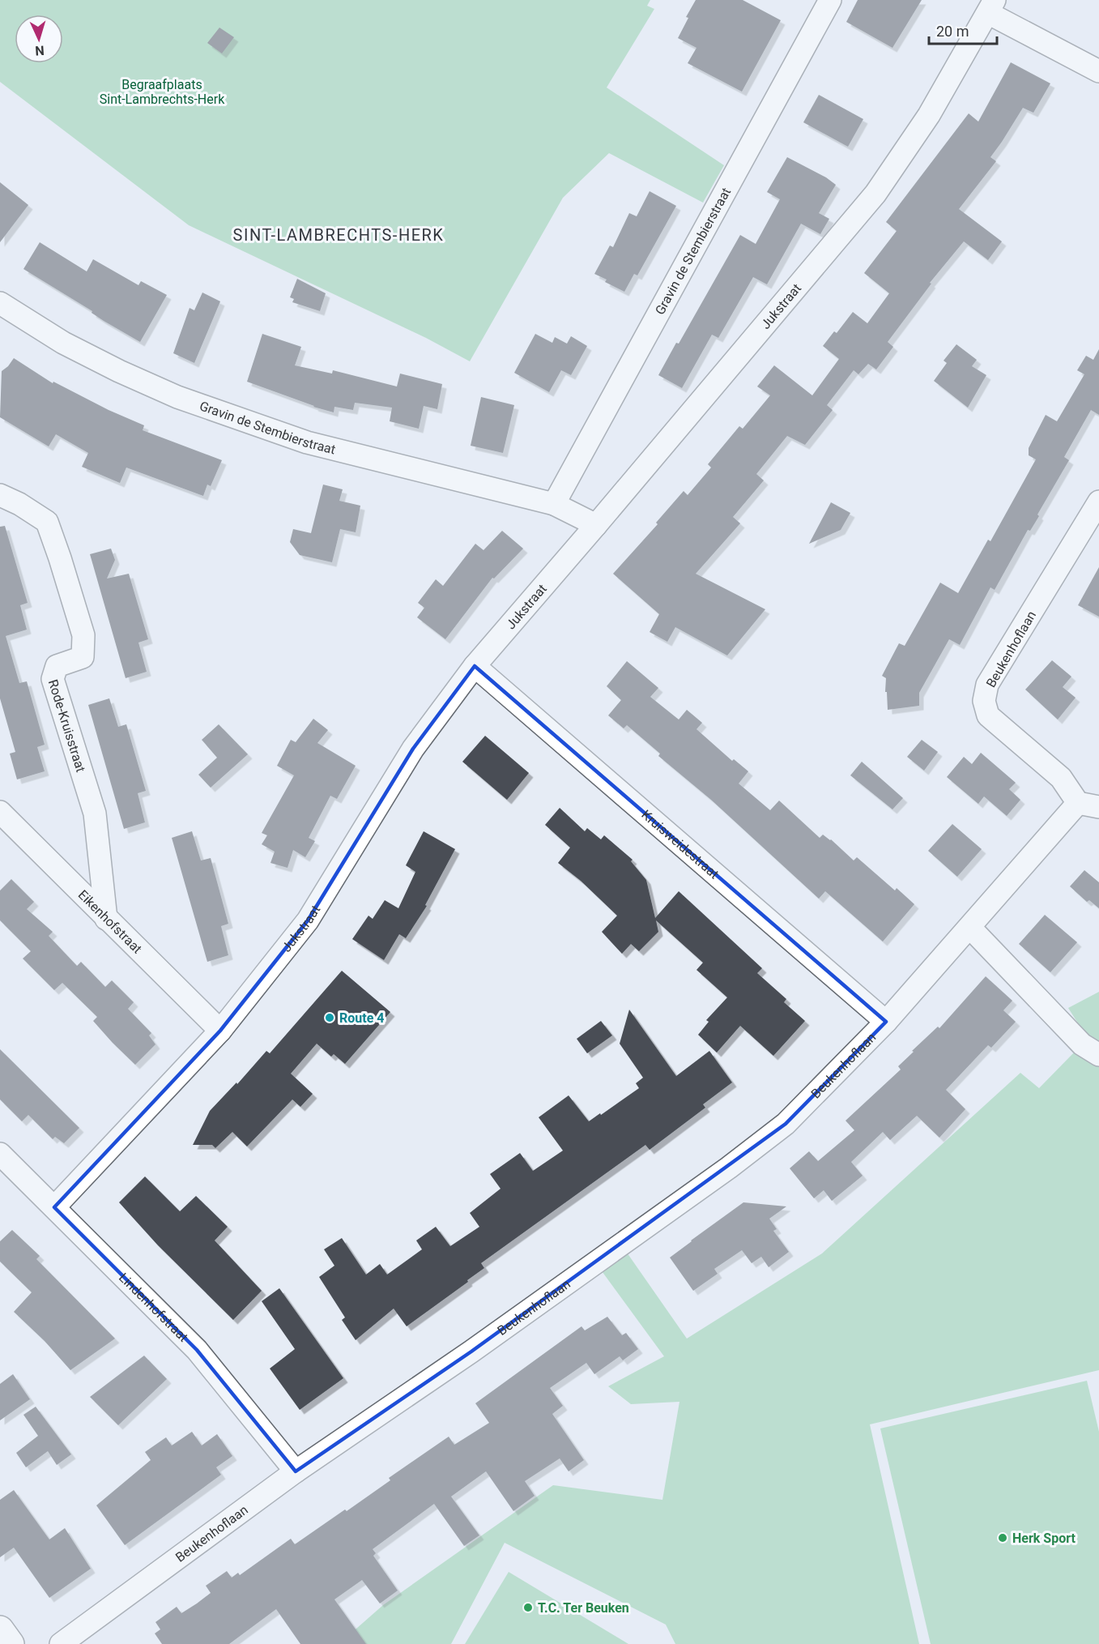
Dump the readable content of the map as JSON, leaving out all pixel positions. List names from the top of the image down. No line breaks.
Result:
{"streets":{"street":["Gravin de Stembierstraat","Jukstraat","Beukenhoflaan","Rode-Kruisstraat","Kruisweidestraat","Eikenhofstraat","Lindenhofstraat"]},"crossings":[["Gravin de Stembierstraat","Jukstraat"],["Jukstraat","Kruisweidestraat"],["Jukstraat","Eikenhofstraat"],["Jukstraat","Lindenhofstraat"],["Beukenhoflaan","Kruisweidestraat"],["Beukenhoflaan","Lindenhofstraat"],["Rode-Kruisstraat","Eikenhofstraat"]],"districts":["SINT-LAMBRECHTS-HERK"],"parks":["Begraafplaats Sint-Lambrechts-Herk"],"places":["Route 4","Herk Sport","T.C. Ter Beuken"],"scale_bar":"20 m","north":"bottom"}
